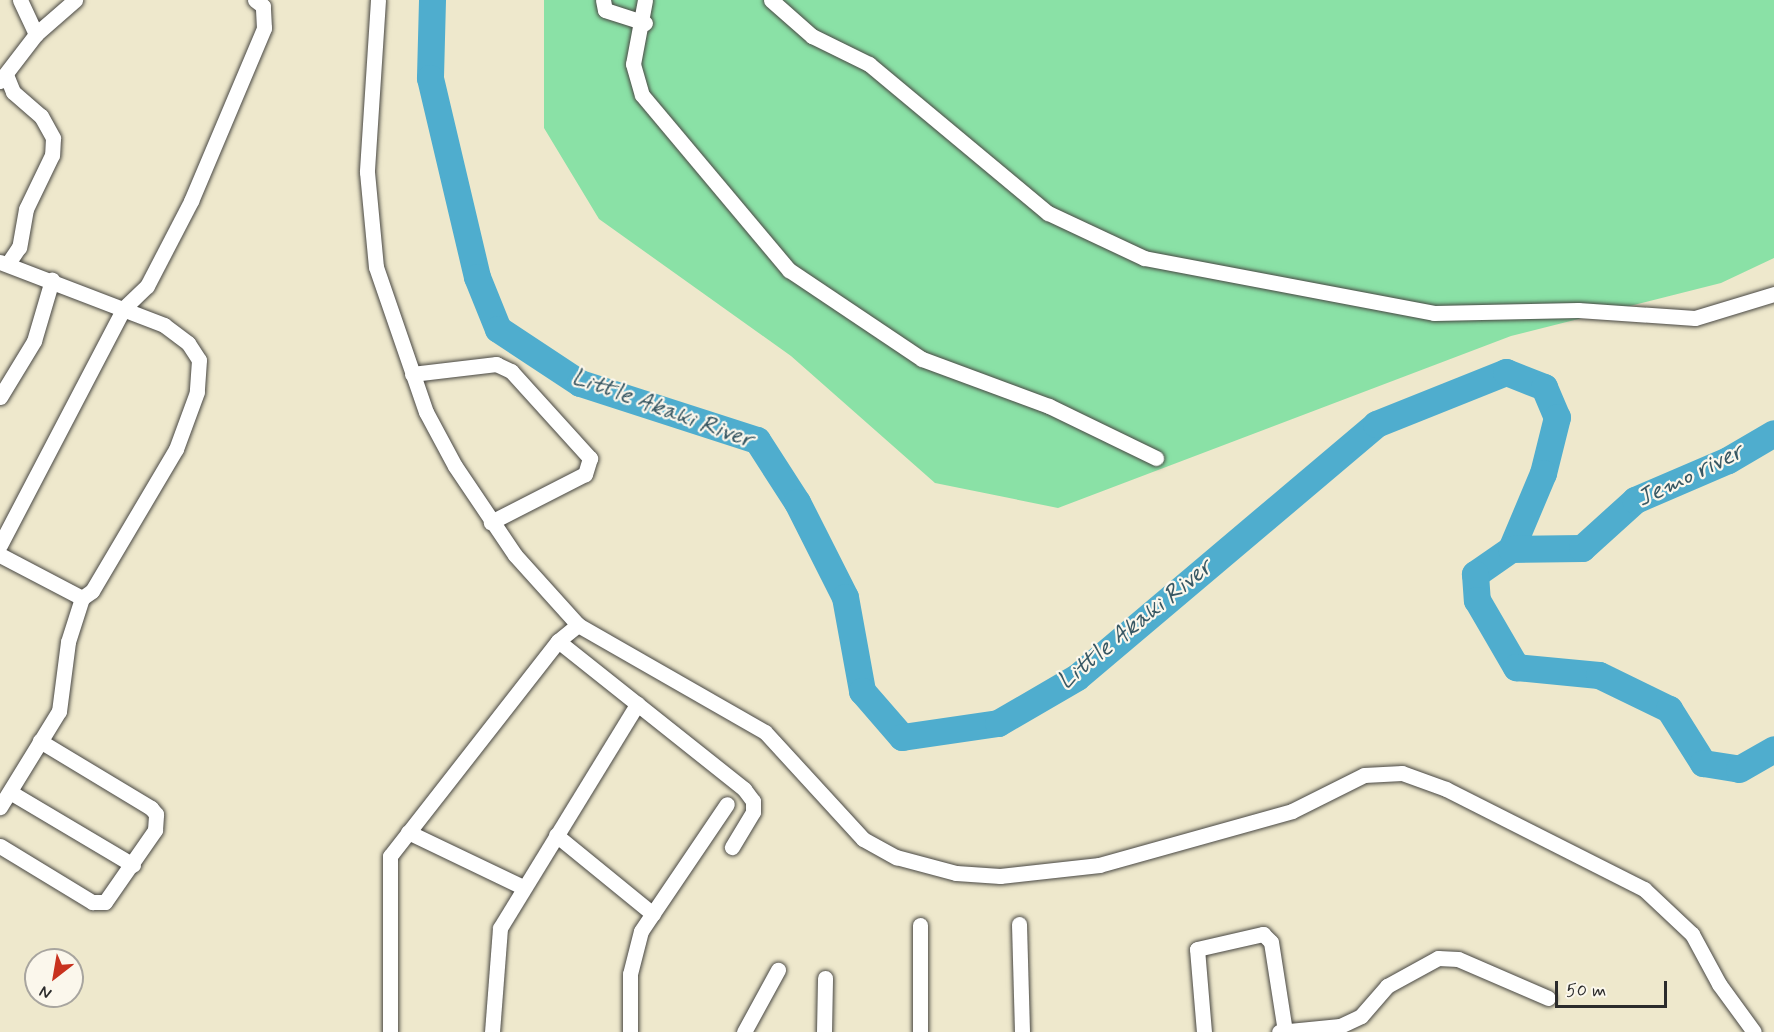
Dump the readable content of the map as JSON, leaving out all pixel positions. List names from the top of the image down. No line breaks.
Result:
{"water":["Little Akaki River","Jemo river"],"scale_bar":"50 m","north":"bottom left"}
